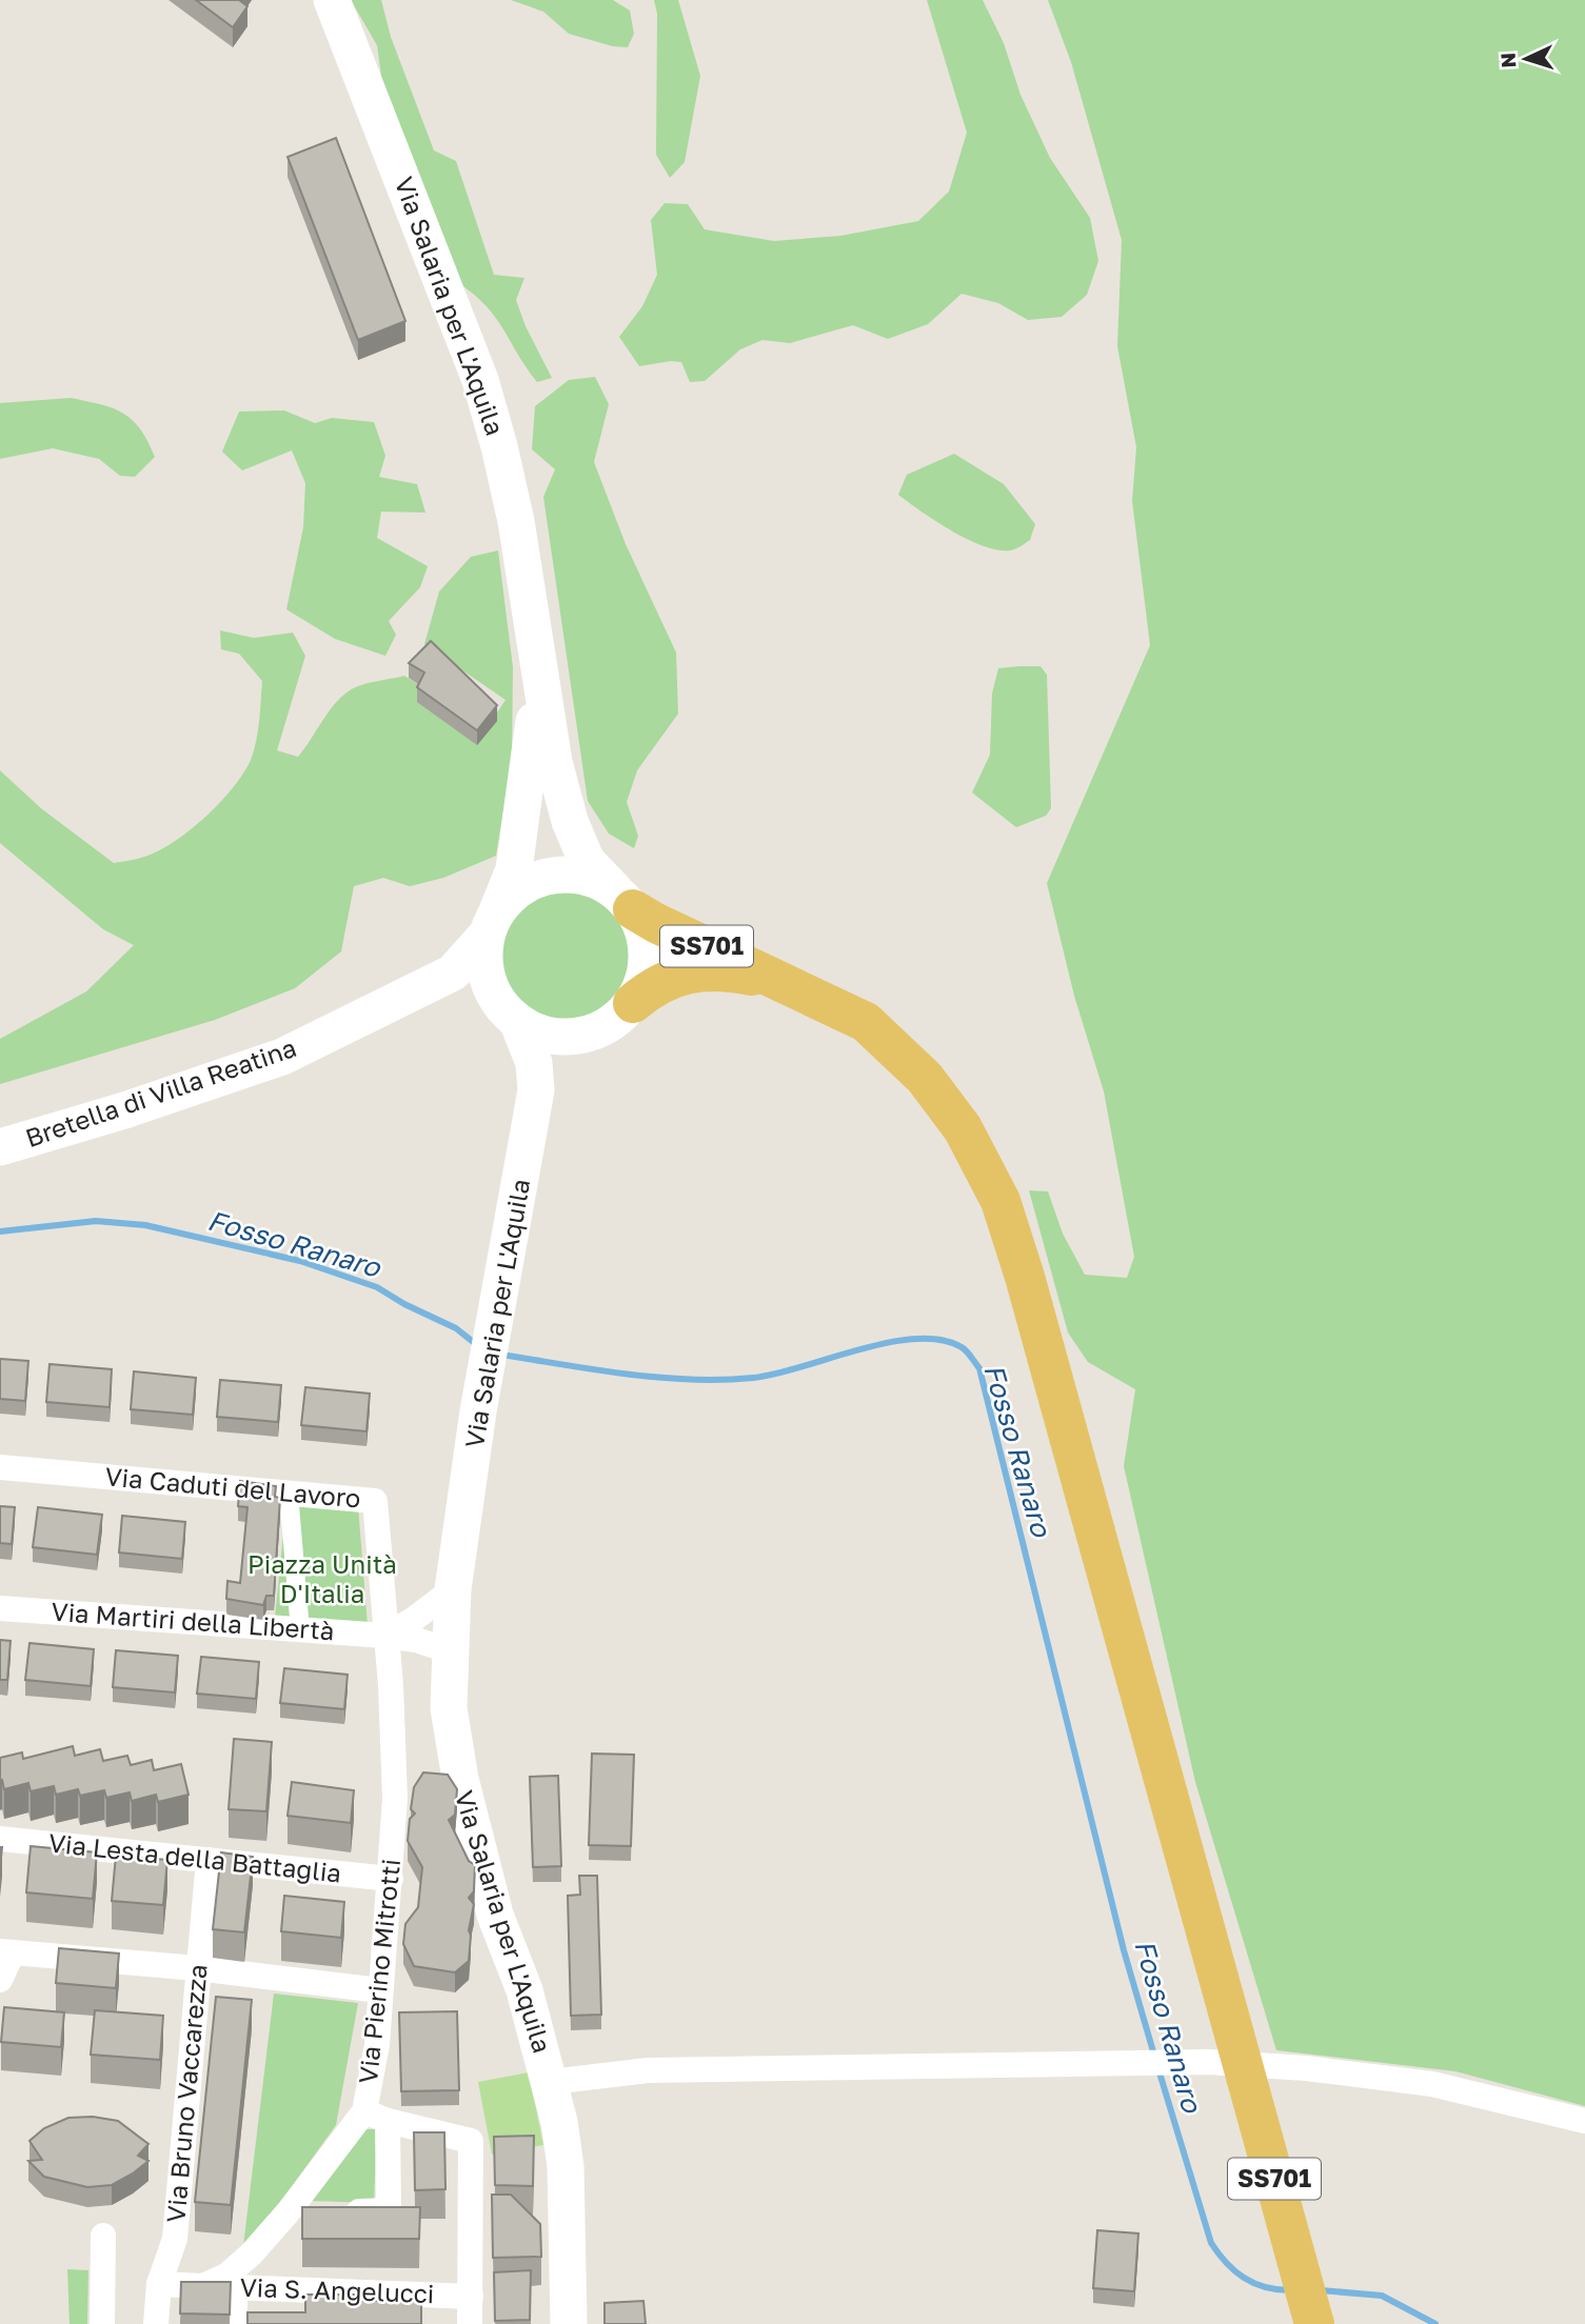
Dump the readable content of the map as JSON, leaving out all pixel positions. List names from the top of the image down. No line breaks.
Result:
{"streets":{"highway":["SS701"],"main road":["Via Salaria per L'Aquila","Bretella di Villa Reatina"],"street":["Via Caduti del Lavoro","Via Martiri della Libertà","Via Lesta della Battaglia","Via Pierino Mitrotti","Via Bruno Vaccarezza","Via S. Angelucci"]},"crossings":[["Via Salaria per L'Aquila","SS701"],["Via Salaria per L'Aquila","Bretella di Villa Reatina"],["SS701","Bretella di Villa Reatina"],["Via Caduti del Lavoro","Via Martiri della Libertà"],["Via Caduti del Lavoro","Via Pierino Mitrotti"],["Via Martiri della Libertà","Via Pierino Mitrotti"],["Via Lesta della Battaglia","Via Pierino Mitrotti"],["Via Lesta della Battaglia","Via Bruno Vaccarezza"],["Via Pierino Mitrotti","Via S. Angelucci"]],"water":["Fosso Ranaro"],"parks":["Piazza Unità D'Italia"],"north":"left"}
